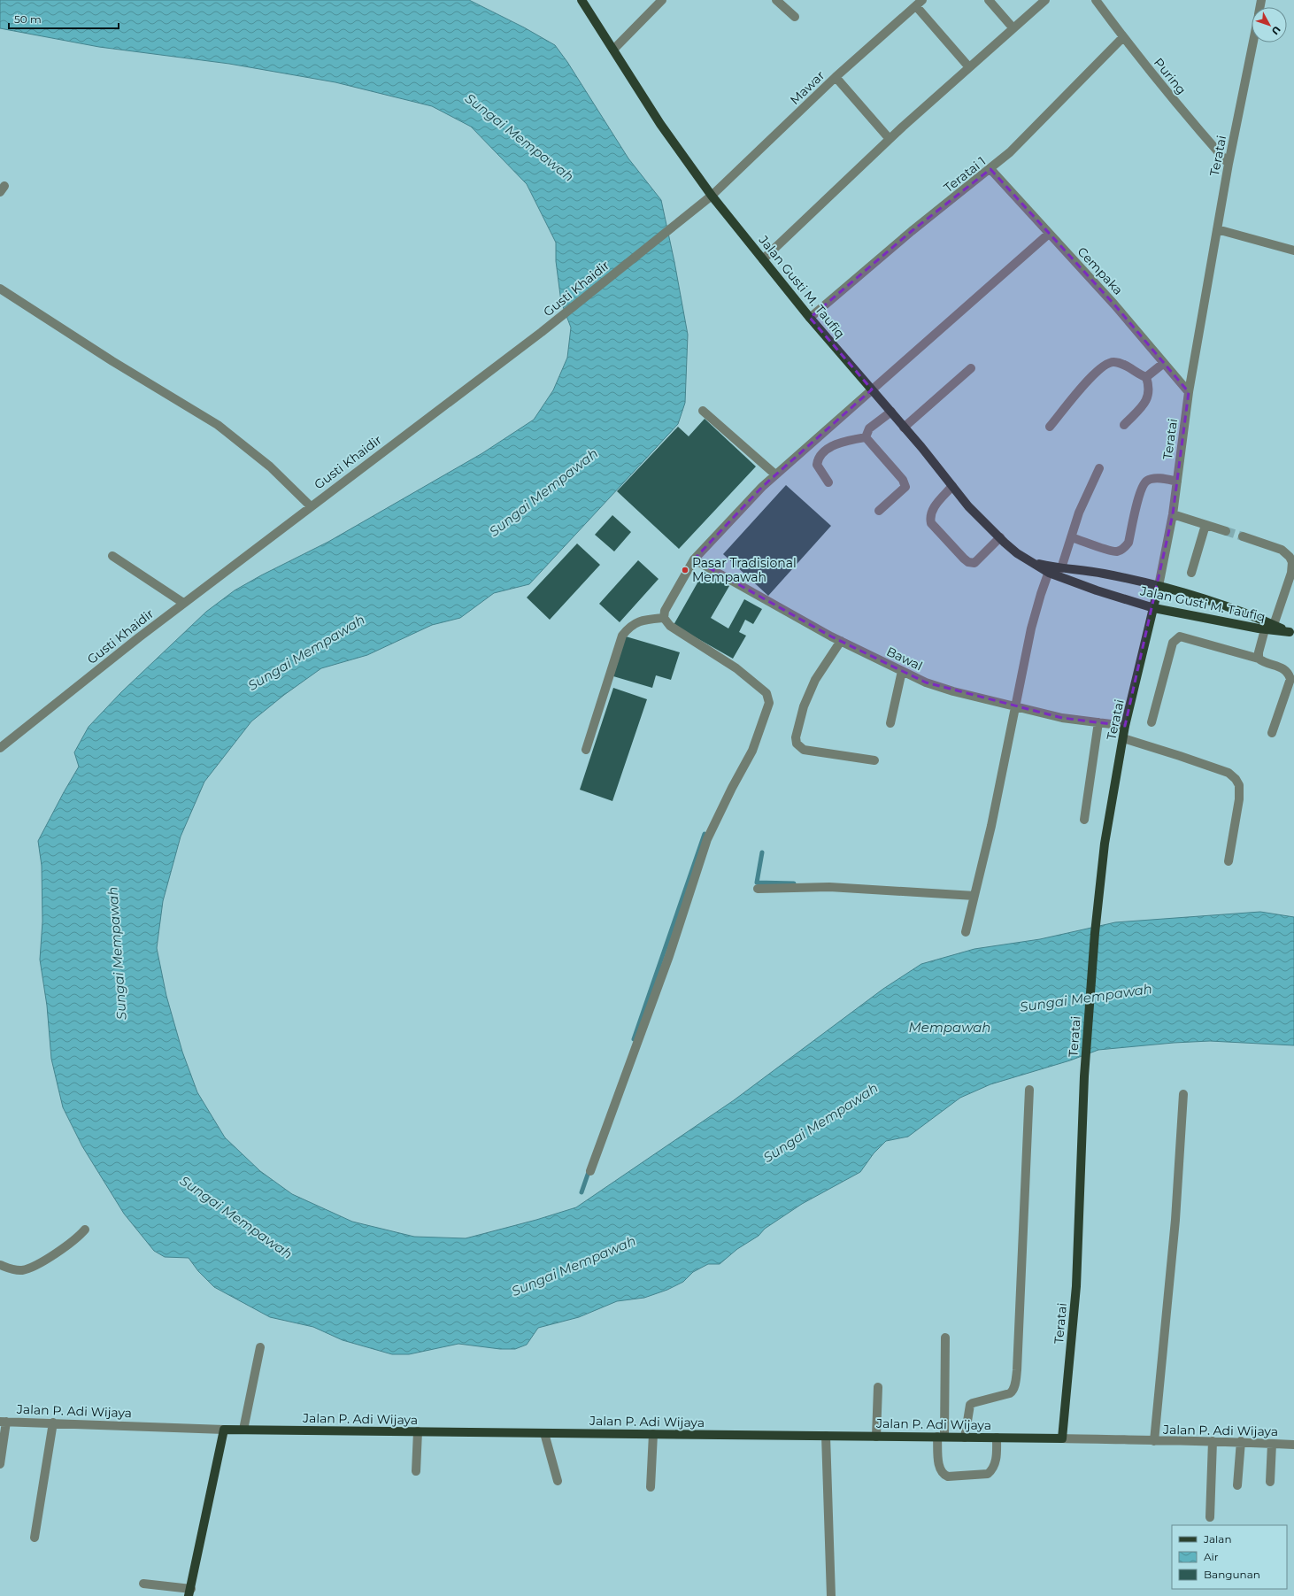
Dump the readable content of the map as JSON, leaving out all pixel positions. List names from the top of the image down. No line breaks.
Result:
{"streets":{"main road":["Teratai","Jalan Gusti M. Taufiq","Jalan P. Adi Wijaya"],"street":["Puring","Mawar","Teratai 1","Cempaka","Gusti Khaidir","Bawal"]},"crossings":[["Puring","Teratai"],["Puring","Teratai 1"],["Mawar","Jalan Gusti M. Taufiq"],["Mawar","Gusti Khaidir"],["Teratai","Cempaka"],["Teratai","Jalan Gusti M. Taufiq"],["Teratai","Bawal"],["Teratai","Jalan P. Adi Wijaya"],["Teratai 1","Cempaka"],["Teratai 1","Jalan Gusti M. Taufiq"],["Jalan Gusti M. Taufiq","Gusti Khaidir"]],"water":["Sungai Mempawah","Mempawah"],"places":["Pasar Tradisional Mempawah"],"legend":["Jalan","Air","Bangunan"],"scale_bar":"50 m","north":"bottom right"}
